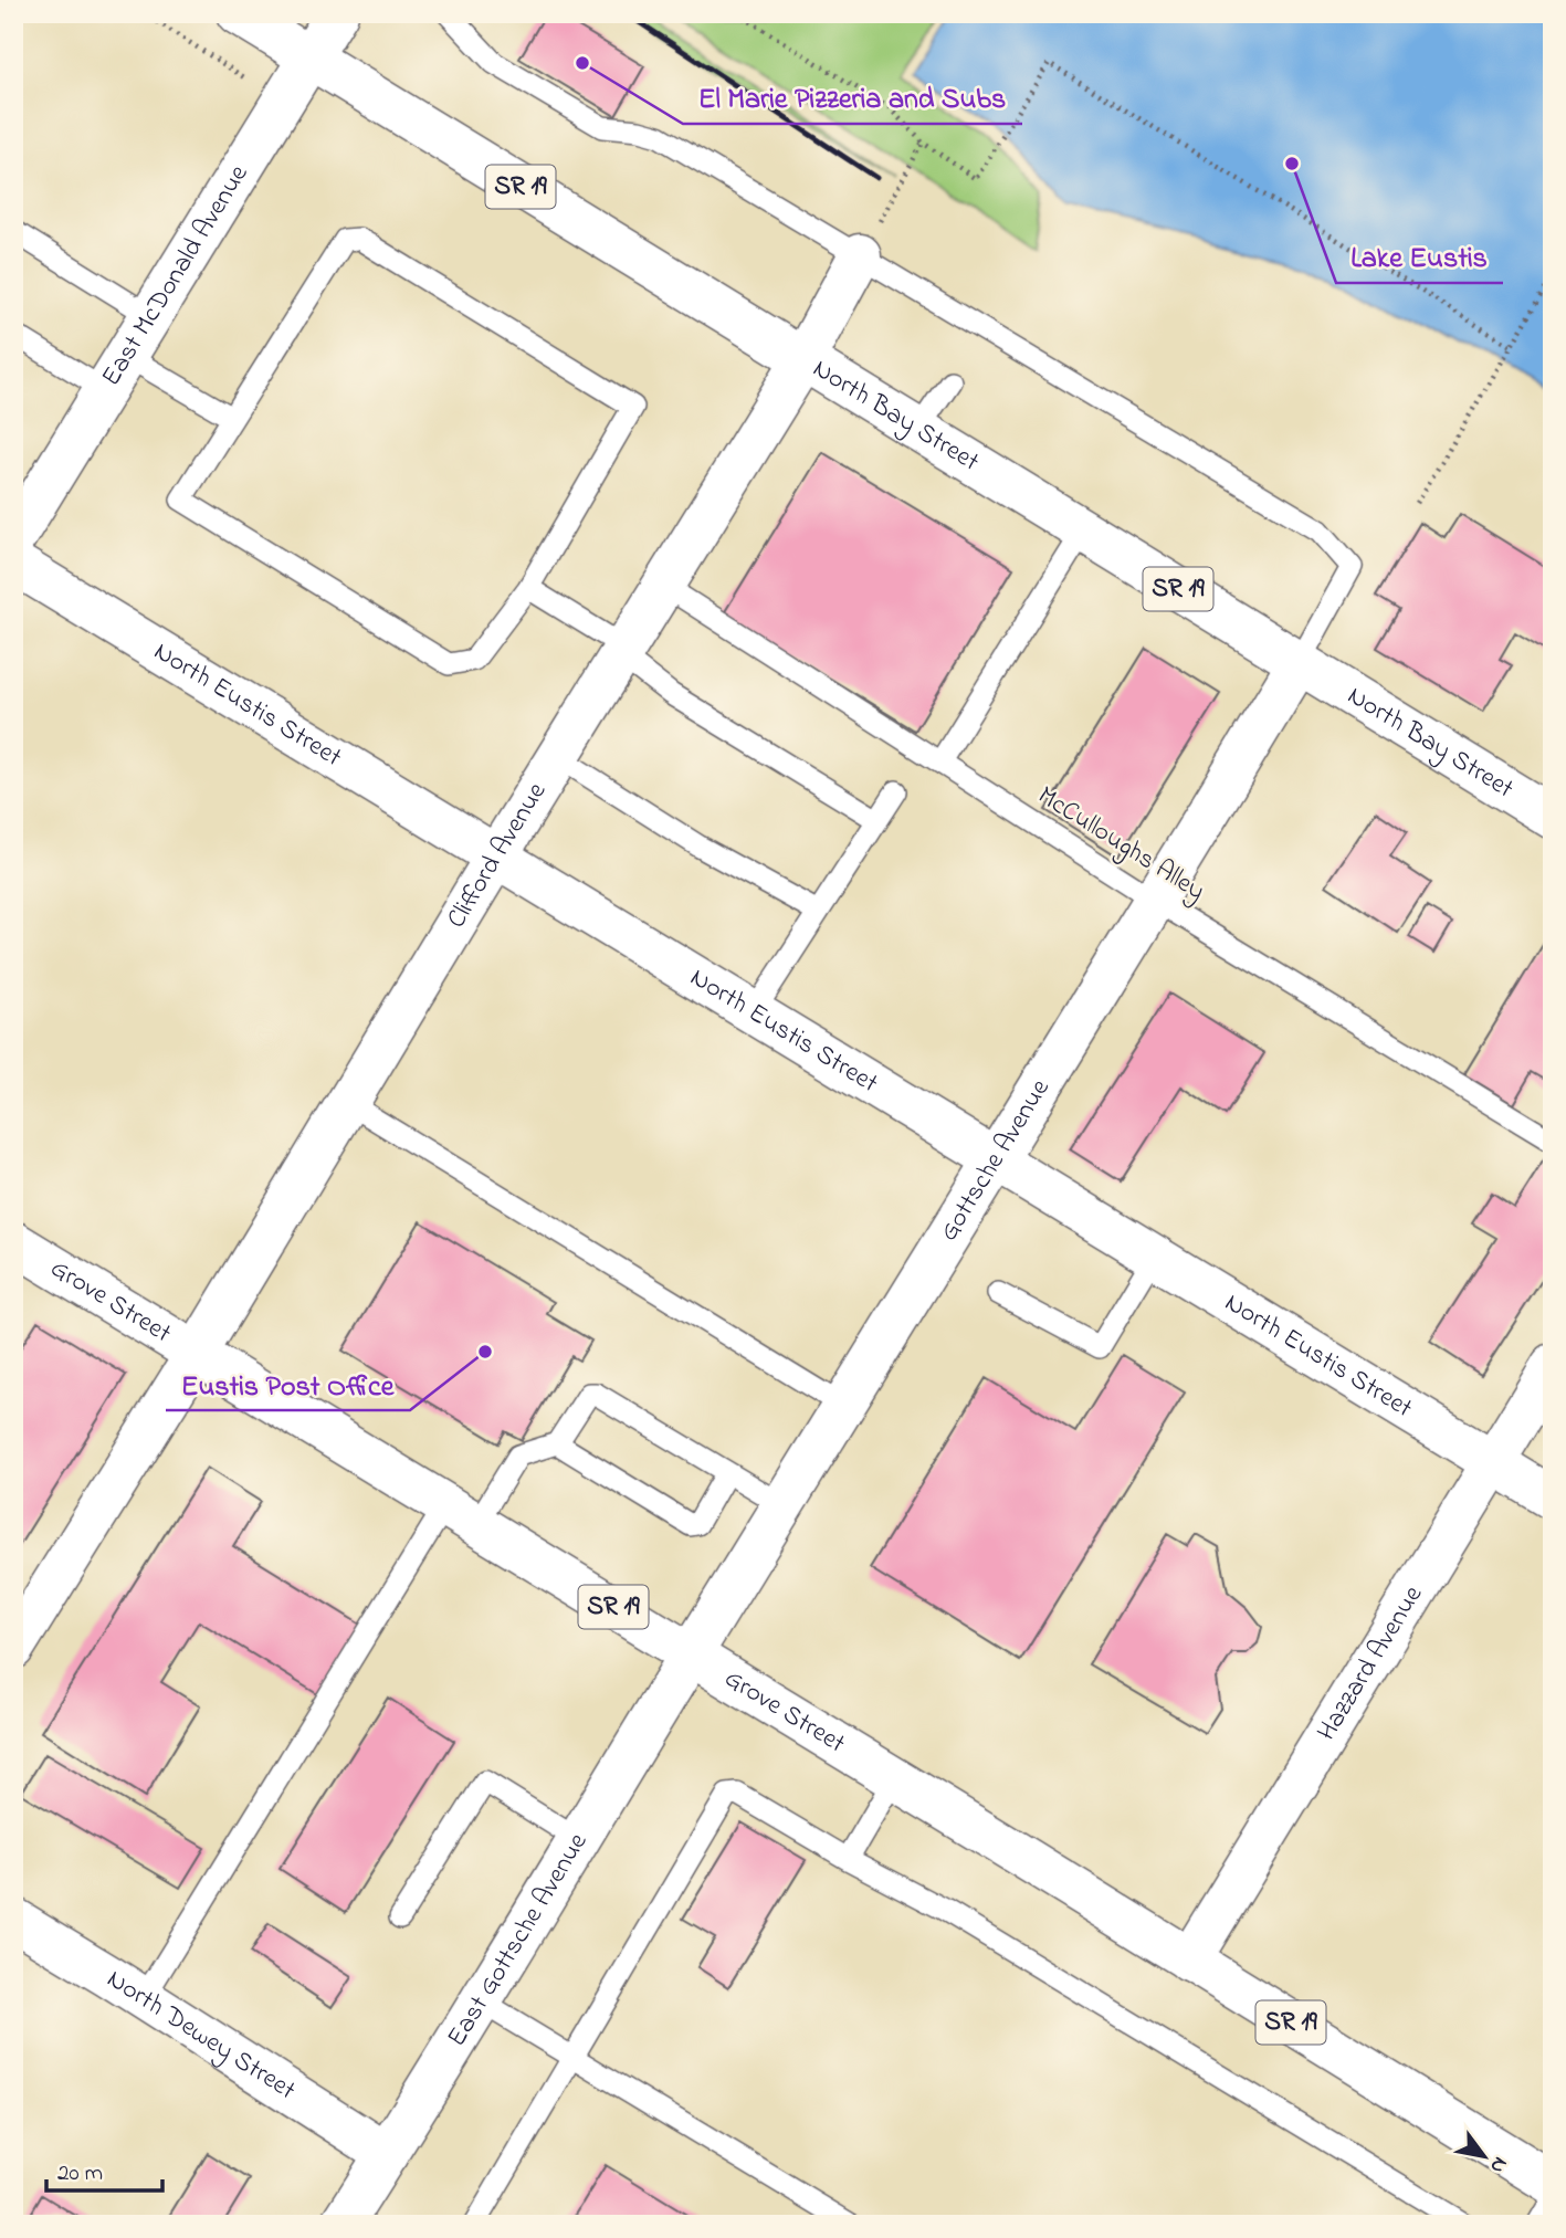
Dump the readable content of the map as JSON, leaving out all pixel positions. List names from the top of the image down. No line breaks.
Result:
{"streets":{"street":["SR 19","East McDonald Avenue","North Bay Street","North Eustis Street","Clifford Avenue","Gottsche Avenue","Grove Street","Hazzard Avenue","East Gottsche Avenue","North Dewey Street"],"lane":["McCulloughs Alley"]},"crossings":[["East McDonald Avenue","North Bay Street"],["North Bay Street","Clifford Avenue"],["North Bay Street","Gottsche Avenue"],["North Eustis Street","Clifford Avenue"],["North Eustis Street","Gottsche Avenue"],["North Eustis Street","Hazzard Avenue"],["McCulloughs Alley","Clifford Avenue"],["McCulloughs Alley","Gottsche Avenue"],["Clifford Avenue","Grove Street"],["Gottsche Avenue","Grove Street"],["Gottsche Avenue","East Gottsche Avenue"],["Grove Street","Hazzard Avenue"],["Grove Street","East Gottsche Avenue"],["East Gottsche Avenue","North Dewey Street"]],"places":["El Marie Pizzeria and Subs","Lake Eustis","Eustis Post Office"],"scale_bar":"20 m","north":"bottom right"}
